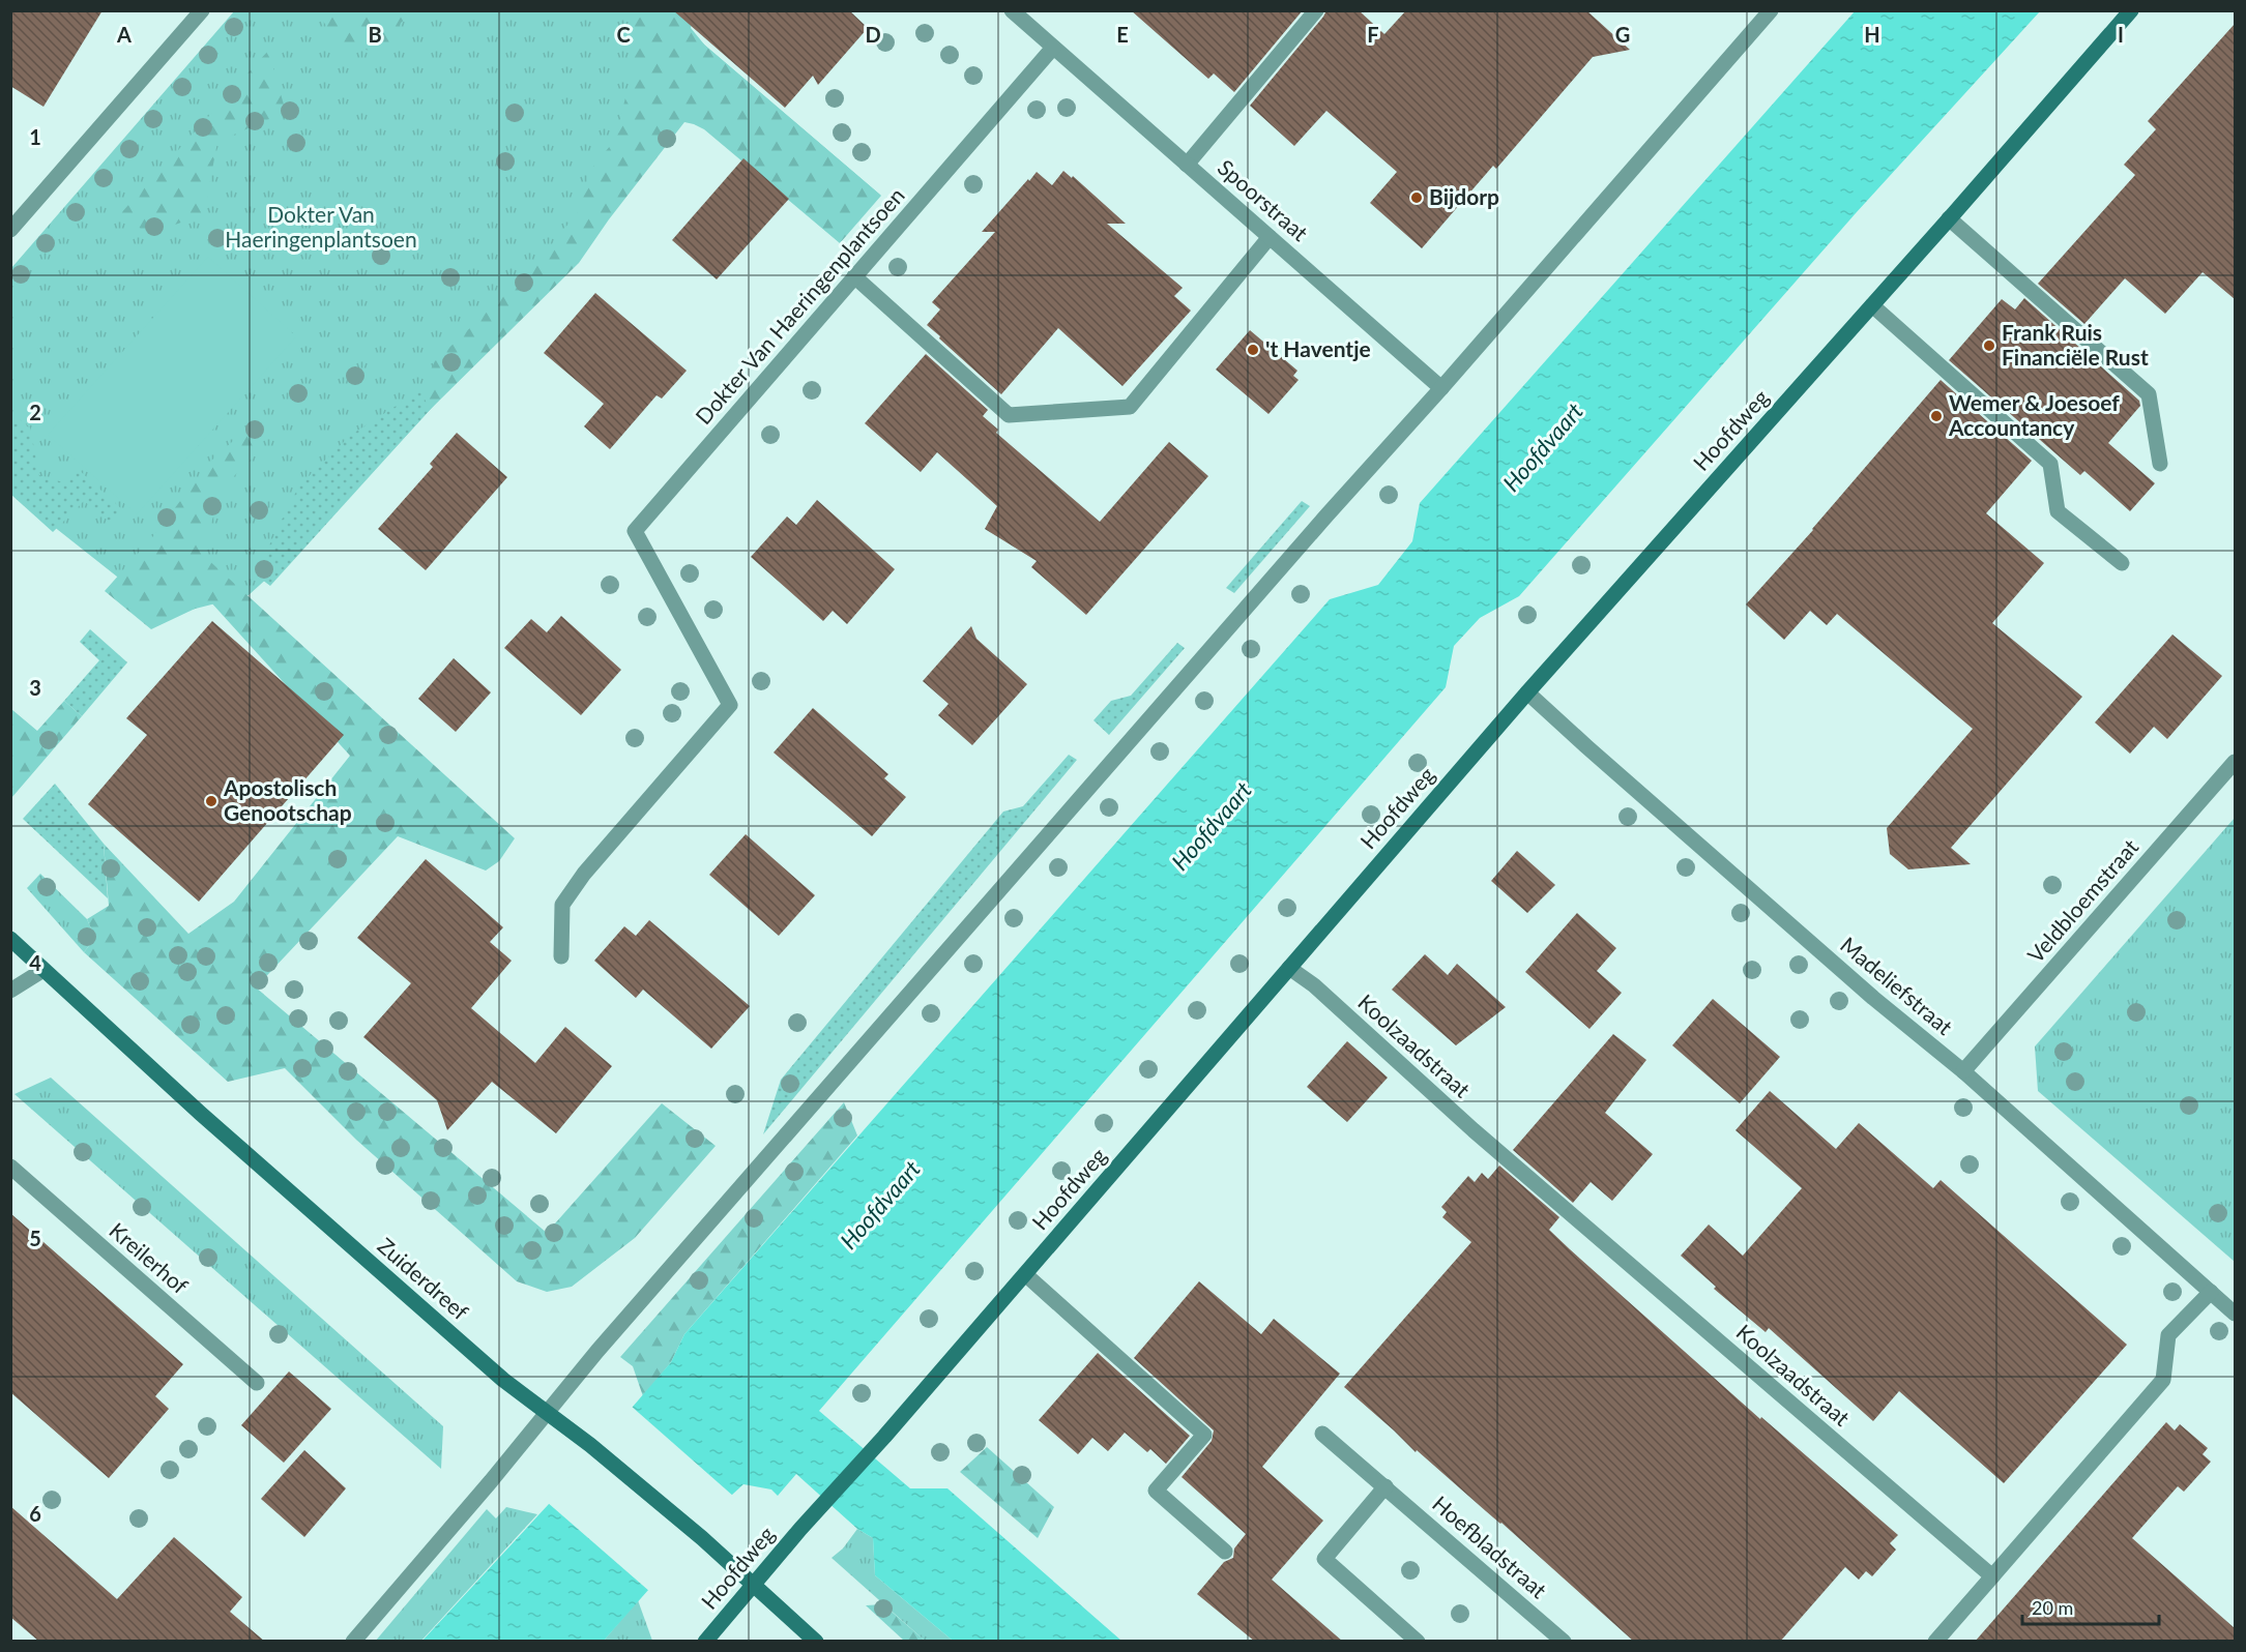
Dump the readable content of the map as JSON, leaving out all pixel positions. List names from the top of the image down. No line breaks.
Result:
{"streets":{"street":["Spoorstraat","Dokter Van Haeringenplantsoen","Hoofdweg","Veldbloemstraat","Madeliefstraat","Koolzaadstraat","Kreilerhof","Zuiderdreef","Hoefbladstraat"]},"crossings":[["Spoorstraat","Dokter Van Haeringenplantsoen"],["Hoofdweg","Madeliefstraat"],["Hoofdweg","Koolzaadstraat"],["Hoofdweg","Zuiderdreef"],["Veldbloemstraat","Madeliefstraat"]],"water":["Hoofdvaart"],"parks":["Dokter Van Haeringenplantsoen"],"places":["Bijdorp","Frank Ruis Financiële Rust","'t Haventje","Wemer & Joesoef Accountancy","Apostolisch Genootschap"],"scale_bar":"20 m","grid":{"columns":["A","B","C","D","E","F","G","H","I"],"rows":["1","2","3","4","5","6"]}}
